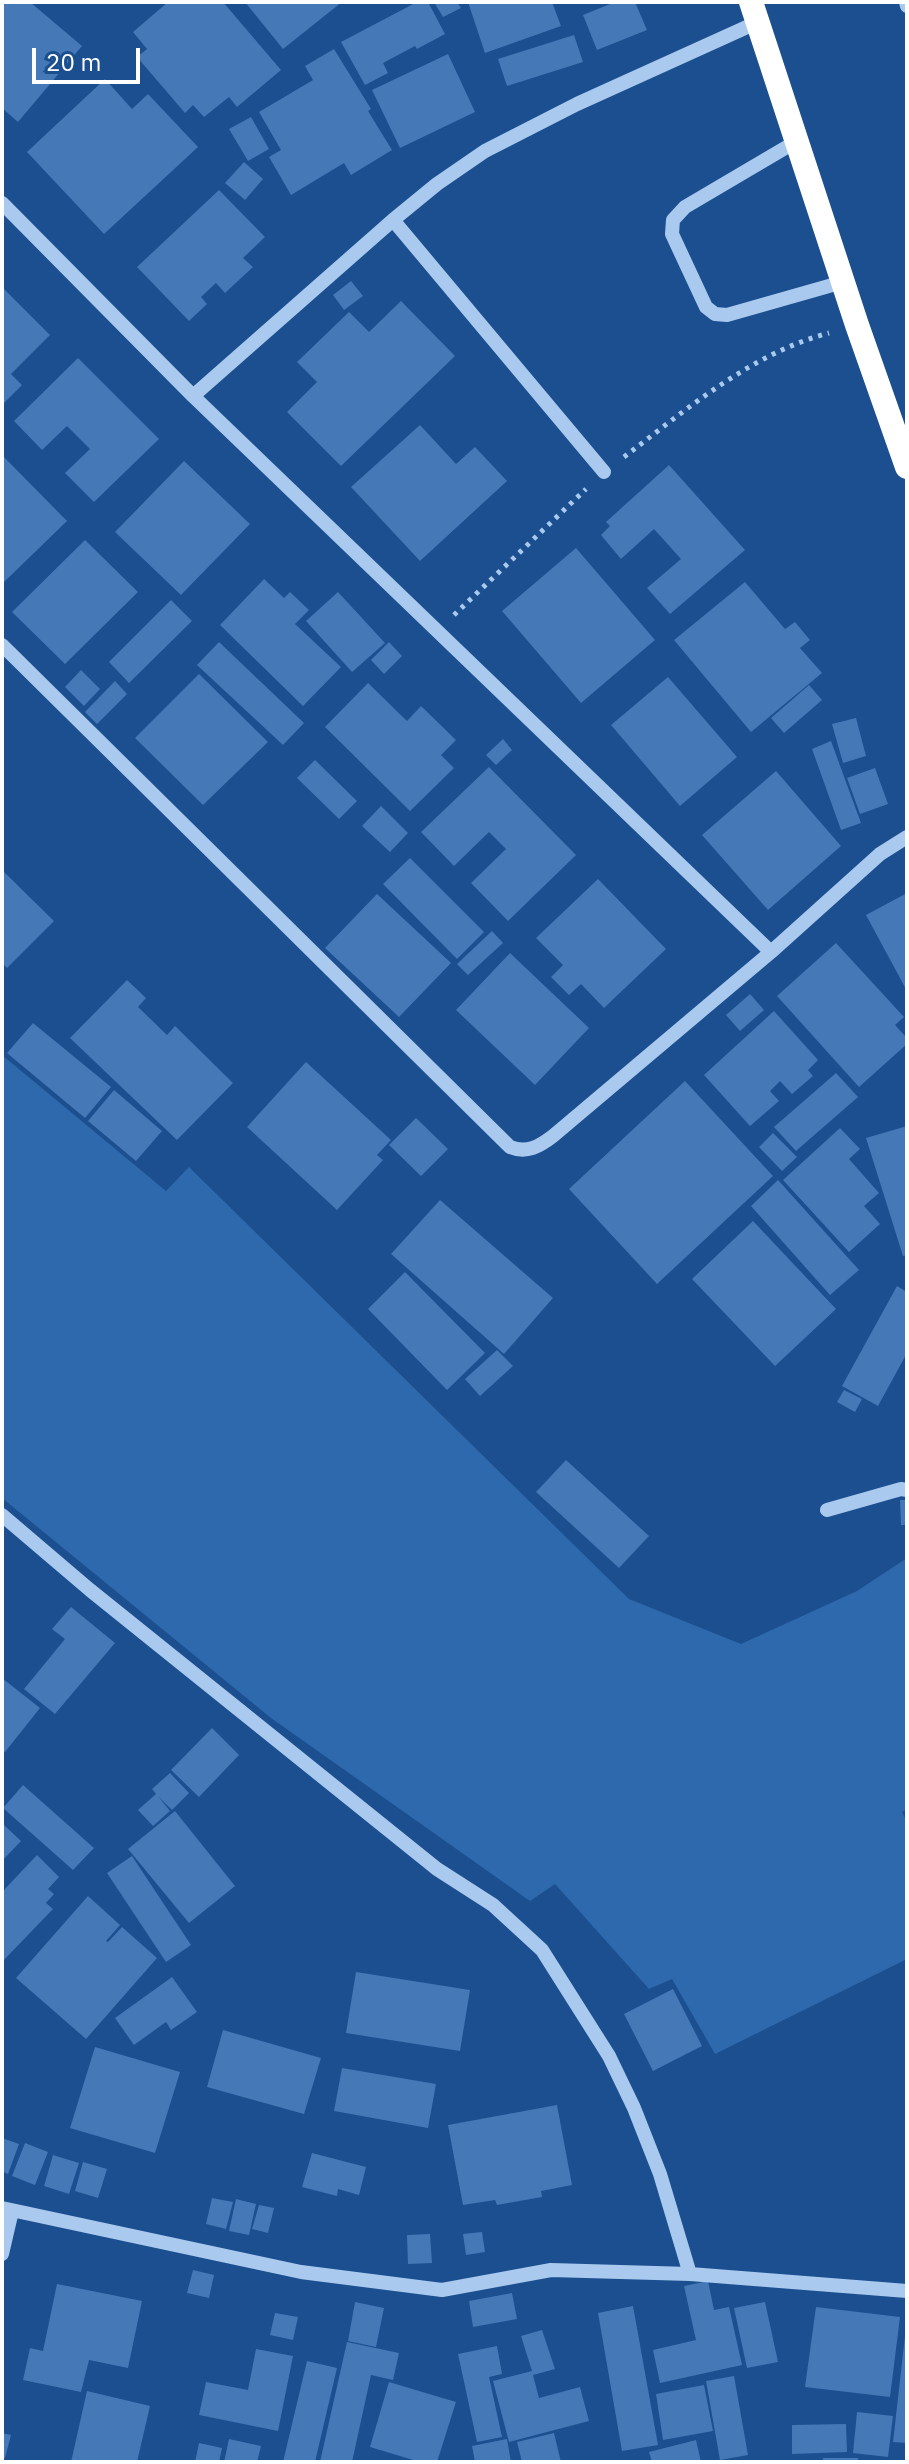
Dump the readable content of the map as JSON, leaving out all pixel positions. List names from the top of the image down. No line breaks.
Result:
{"scale_bar":"20 m"}
